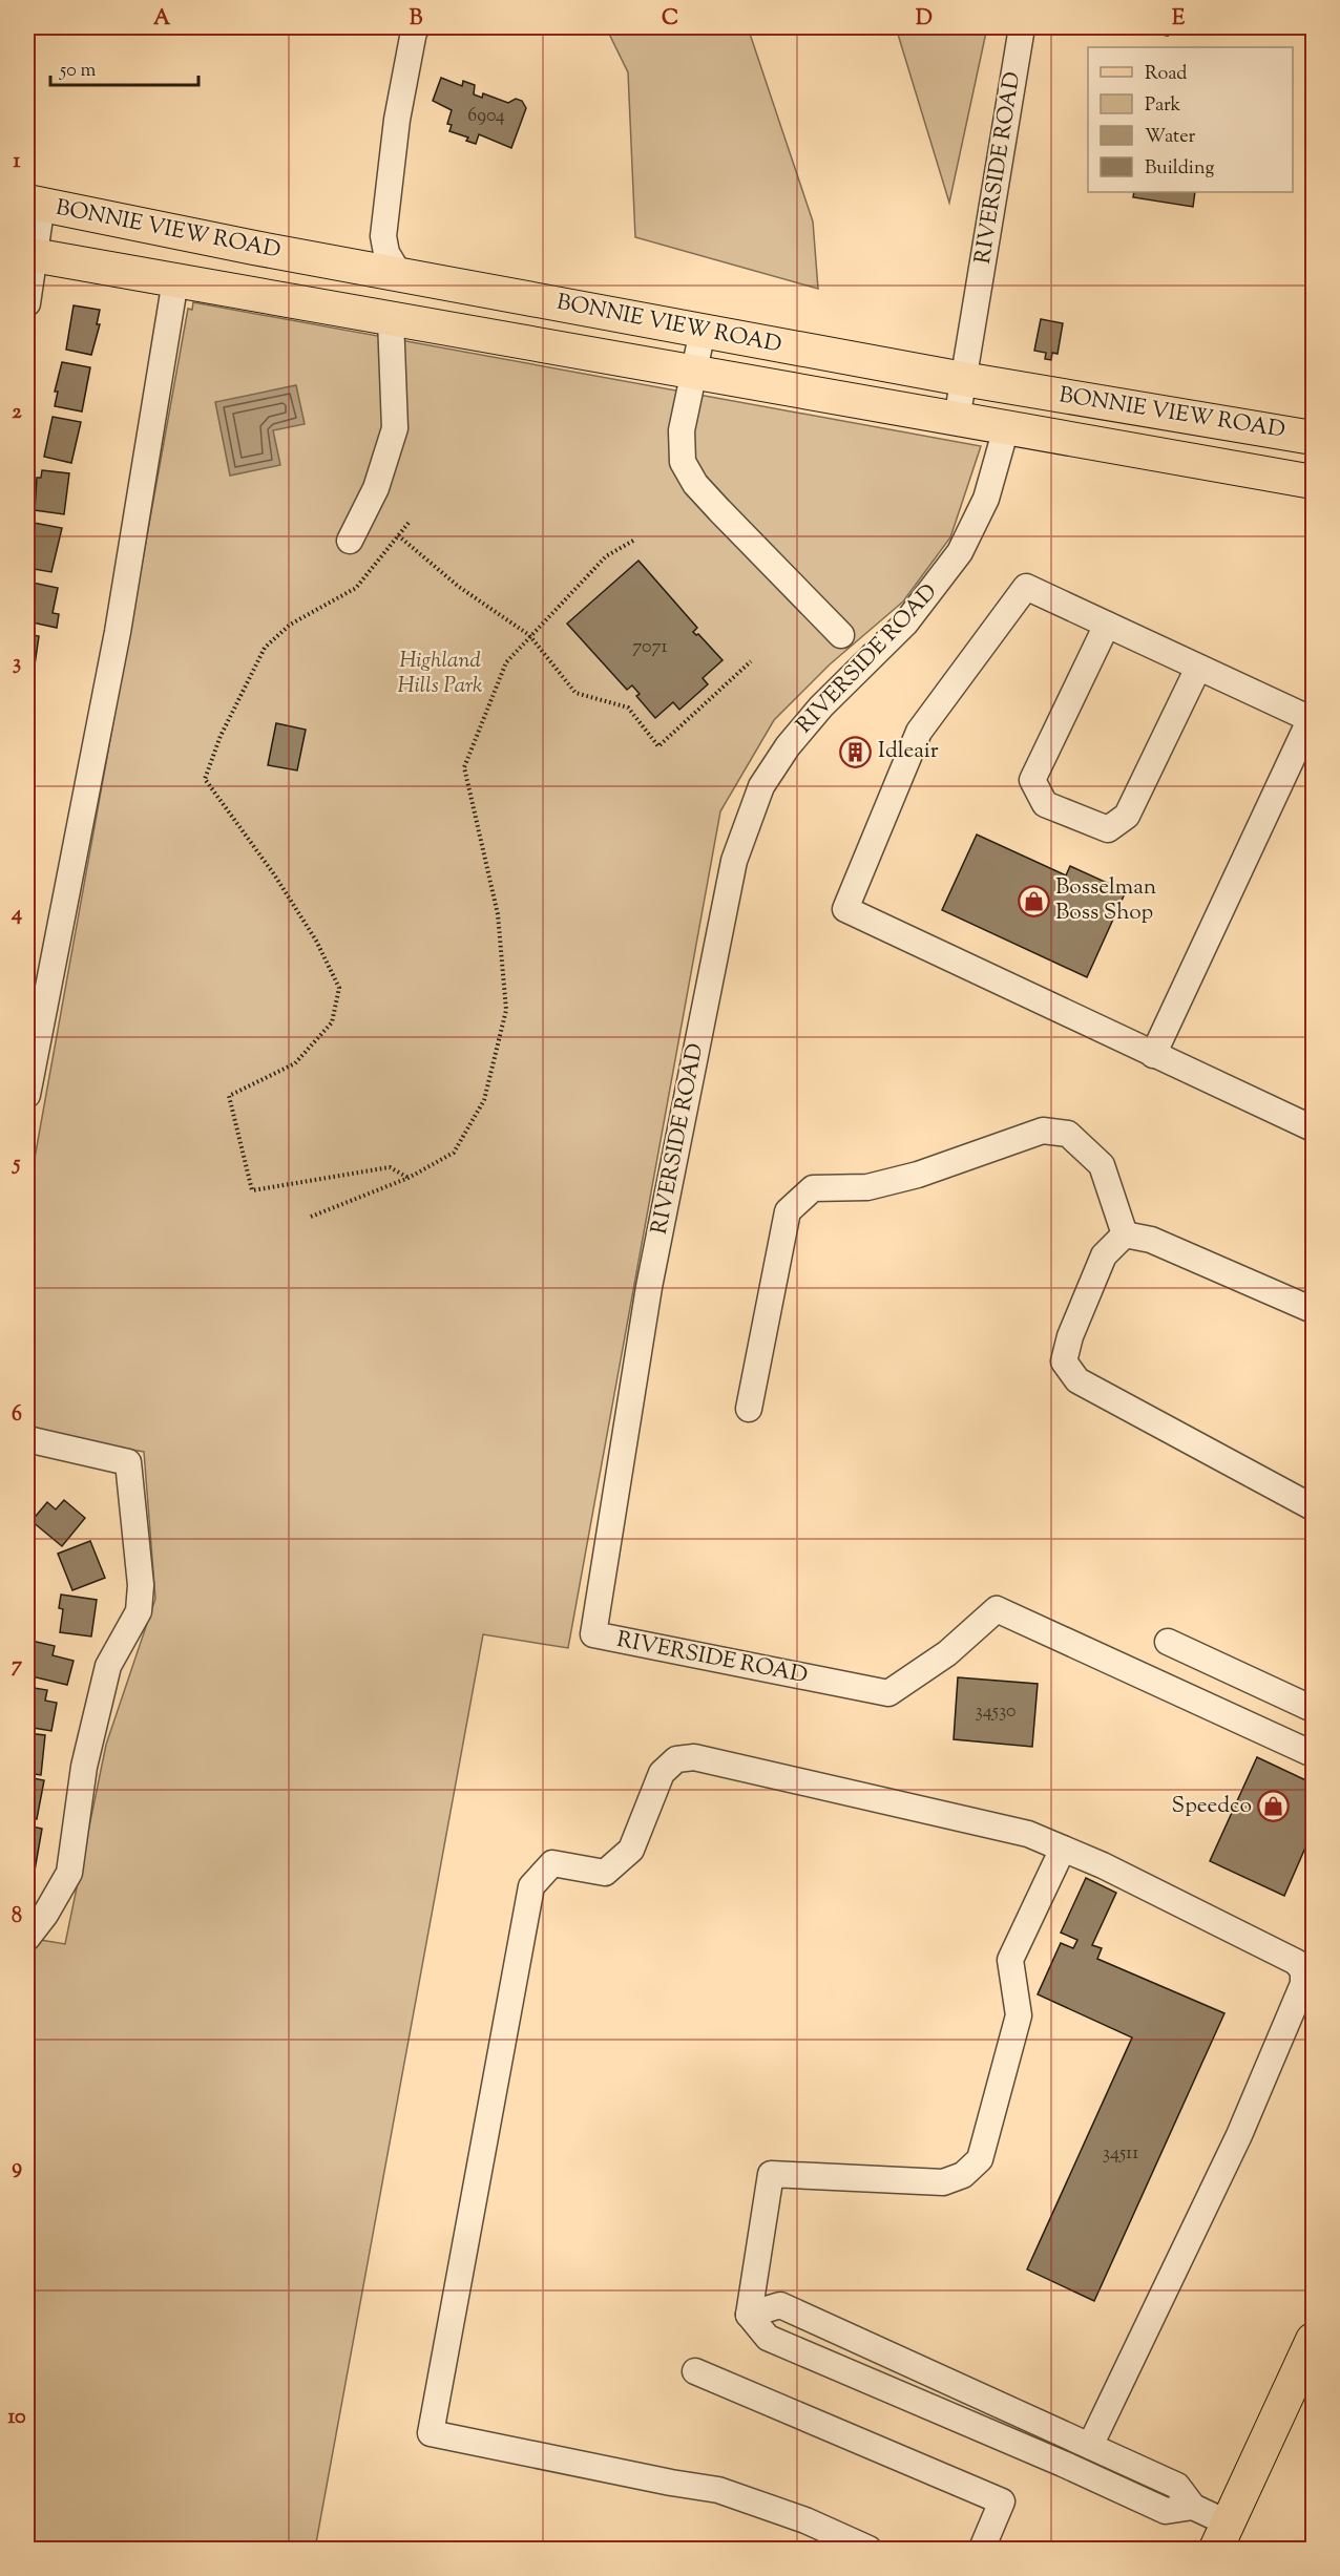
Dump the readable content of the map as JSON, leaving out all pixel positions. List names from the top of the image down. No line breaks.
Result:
{"streets":{"main road":["BONNIE VIEW ROAD"],"street":["RIVERSIDE ROAD"]},"crossings":[["RIVERSIDE ROAD","BONNIE VIEW ROAD"]],"parks":["Highland Hills Park"],"places":{"building":["Idleair"],"shop":["Bosselman Boss Shop","Speedco"]},"house_numbers":["6904","7071","34530","34511"],"legend":["Road","Park","Water","Building"],"scale_bar":"50 m","grid":{"columns":["A","B","C","D","E"],"rows":["1","2","3","4","5","6","7","8","9","10"]}}
